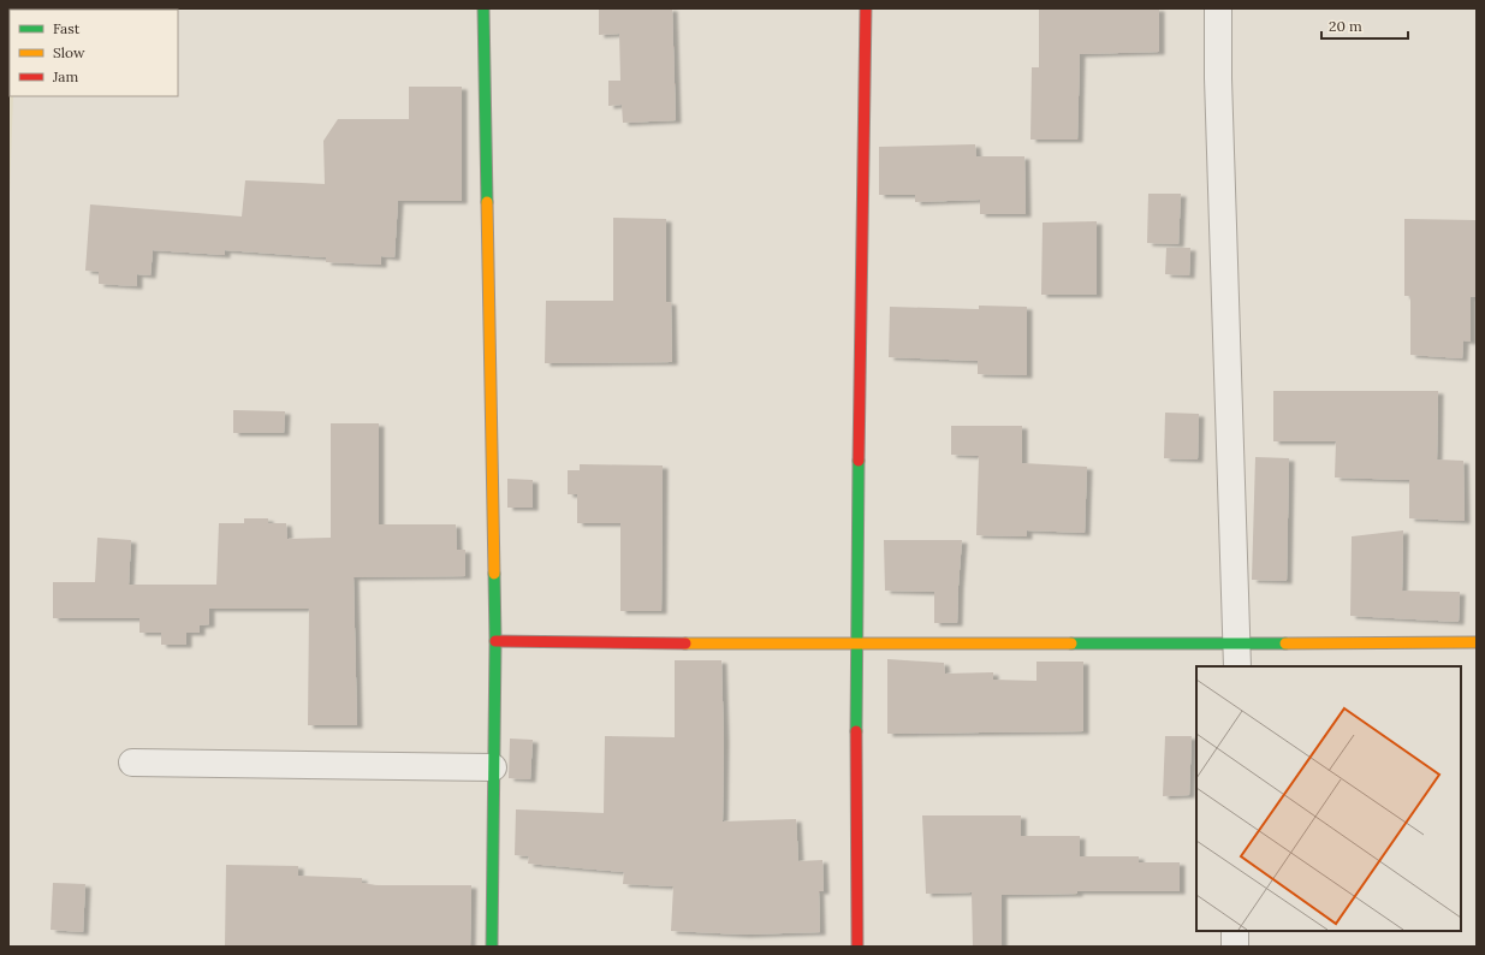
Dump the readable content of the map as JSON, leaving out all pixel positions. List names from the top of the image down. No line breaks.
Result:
{"legend":["Fast","Slow","Jam"],"scale_bar":"20 m"}
